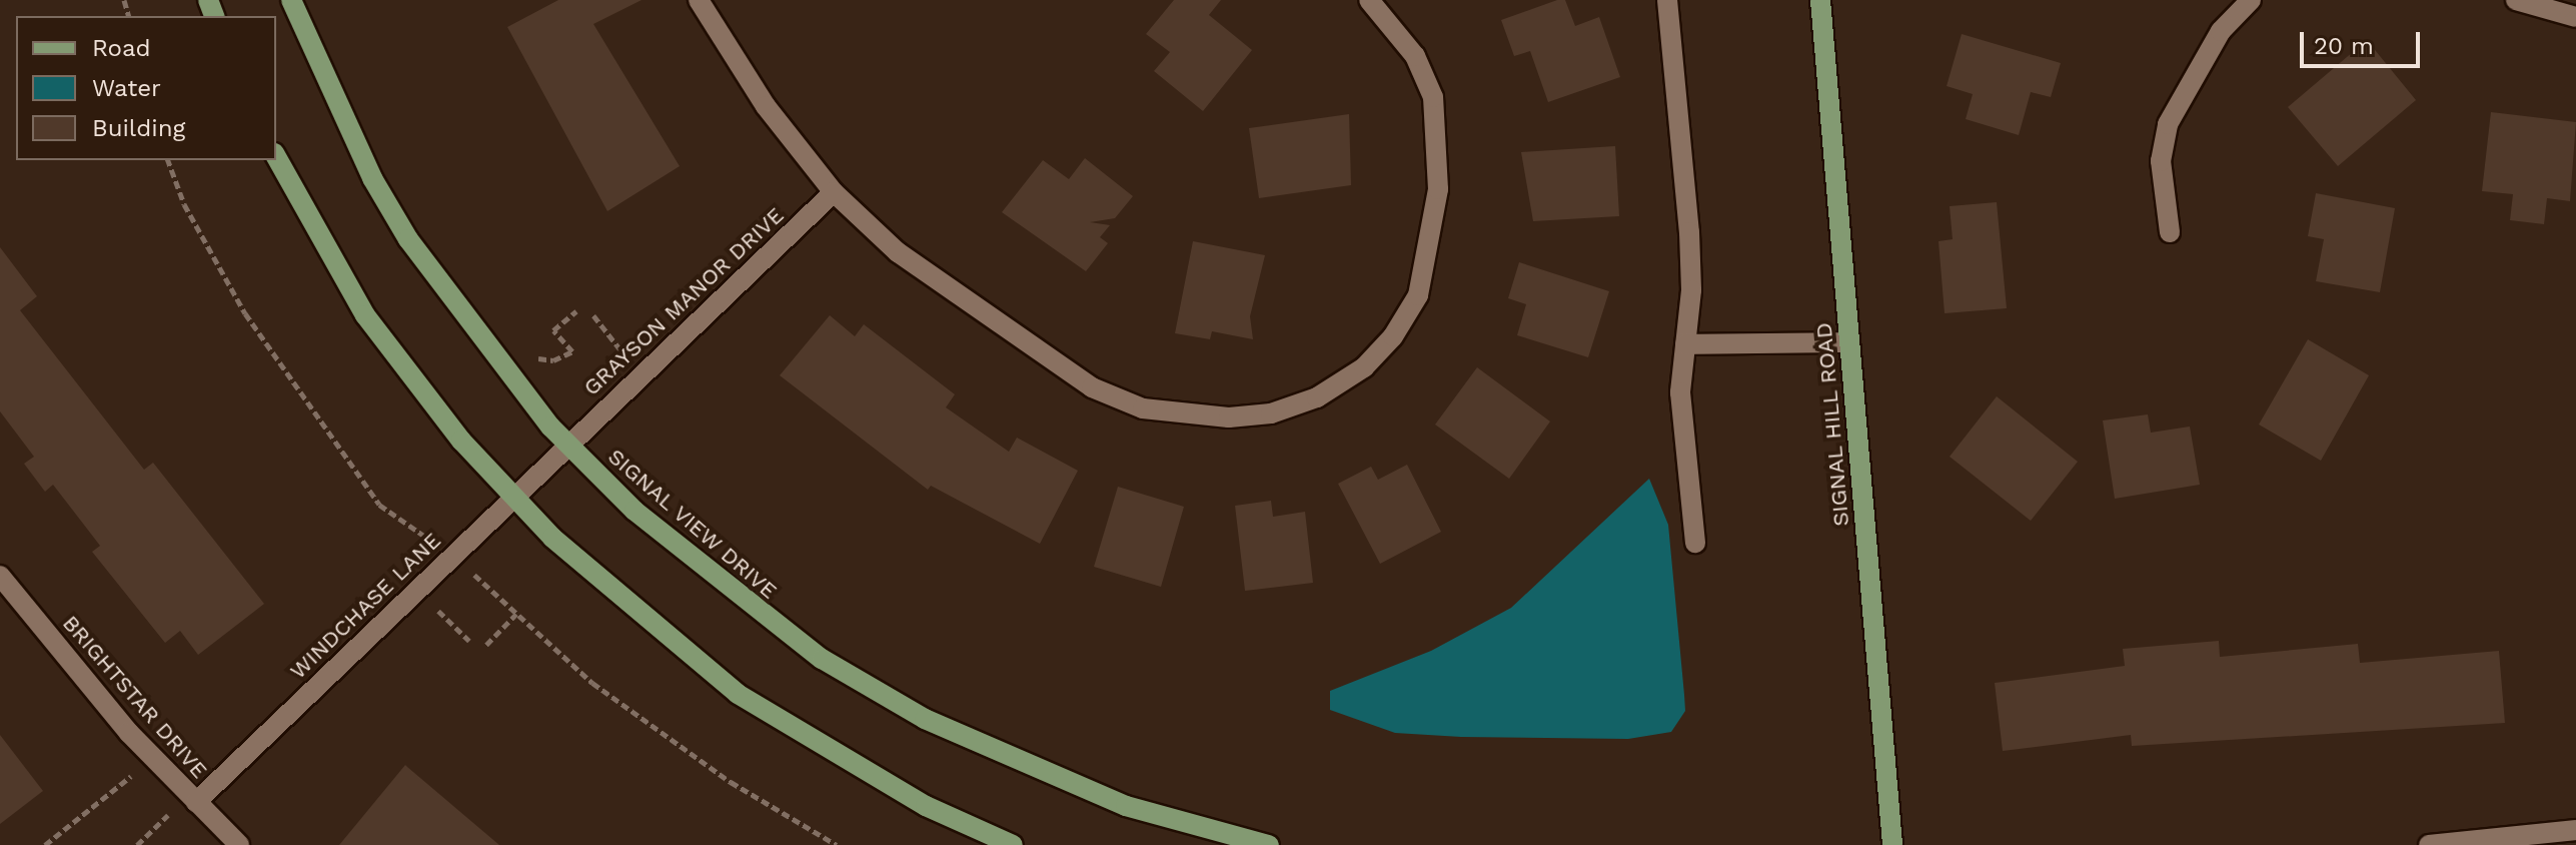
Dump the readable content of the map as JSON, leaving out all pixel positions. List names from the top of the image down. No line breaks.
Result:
{"streets":{"main road":["SIGNAL HILL ROAD","SIGNAL VIEW DRIVE"],"street":["GRAYSON MANOR DRIVE","WINDCHASE LANE","BRIGHTSTAR DRIVE"]},"crossings":[["GRAYSON MANOR DRIVE","SIGNAL VIEW DRIVE"],["GRAYSON MANOR DRIVE","WINDCHASE LANE"],["SIGNAL VIEW DRIVE","WINDCHASE LANE"],["WINDCHASE LANE","BRIGHTSTAR DRIVE"]],"legend":["Road","Water","Building"],"scale_bar":"20 m"}
